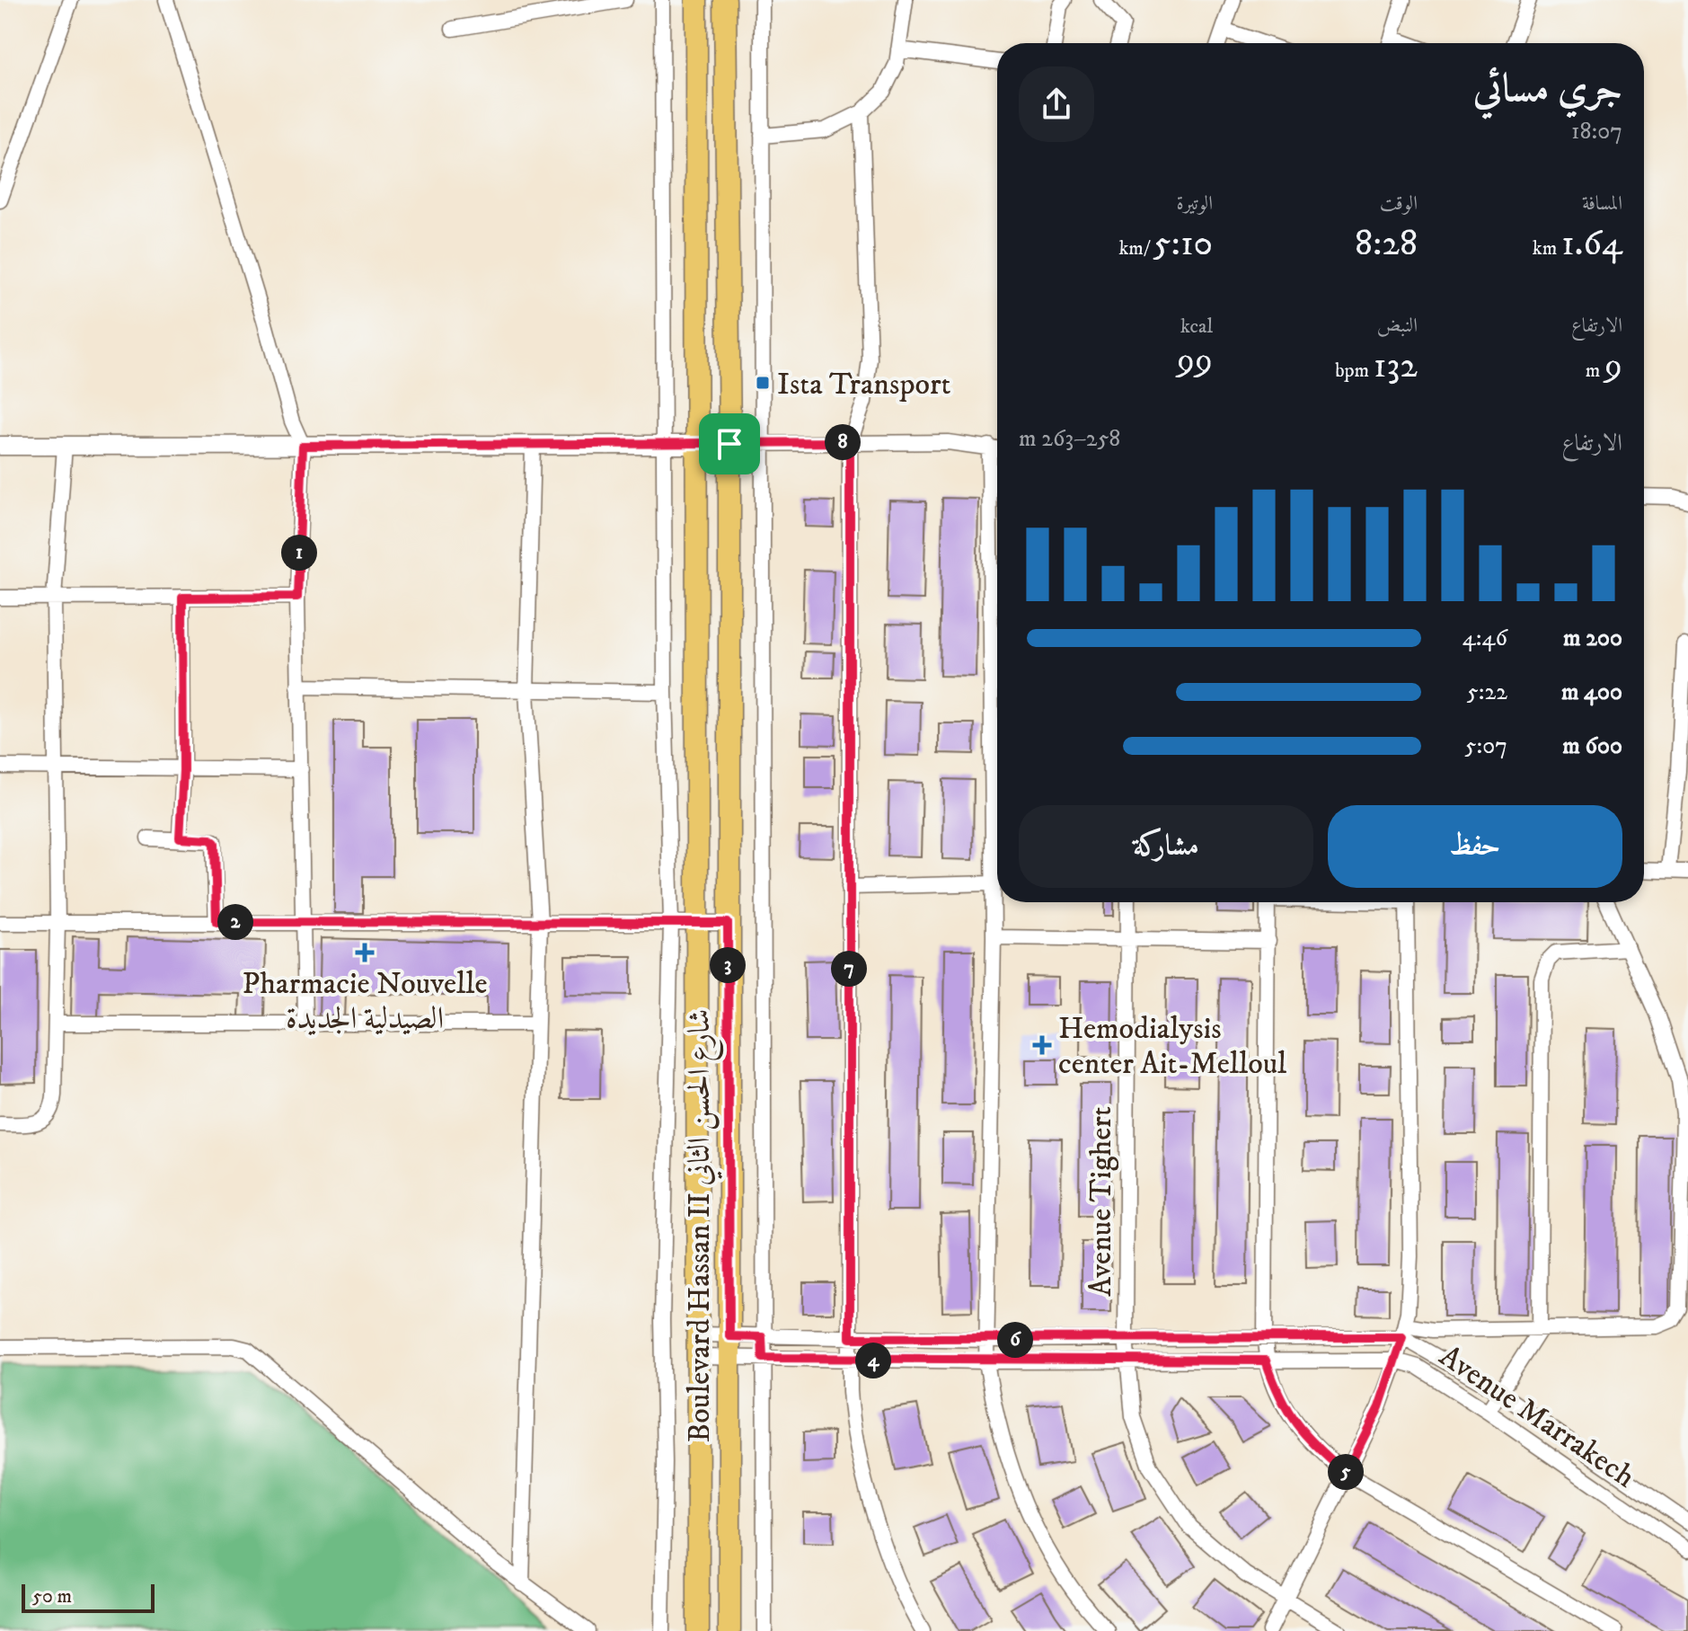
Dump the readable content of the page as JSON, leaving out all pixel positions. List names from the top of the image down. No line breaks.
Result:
{"streets":{"main road":["Boulevard Hassan II شارع الحسن الثاني"],"street":["Avenue Tighert","Avenue Marrakech"]},"crossings":[["Avenue Tighert","Avenue Marrakech"],["Boulevard Hassan II شارع الحسن الثاني","Avenue Marrakech"]],"places":{"transit":["Ista Transport"],"health":["Pharmacie Nouvelle الصيدلية الجديدة","Hemodialysis center Ait-Melloul"]},"scale_bar":"50 m","page":{"heading":["جري مسائي","18:07"],"stats":[["المسافة","1.64 km"],["الوقت","8:28"],["الوتيرة","5:10 /km"],["الارتفاع","9 m"],["النبض","132 bpm"],["kcal","99"]],"chart":["الارتفاع","258–263 m"],"pins":["8","1","2","3","7","6","4","5"],"list":[{"name":"200 m","note":"4:46"},{"name":"400 m","note":"5:22"},{"name":"600 m","note":"5:07"}],"buttons":["حفظ","مشاركة"],"scale":"50 m"}}
